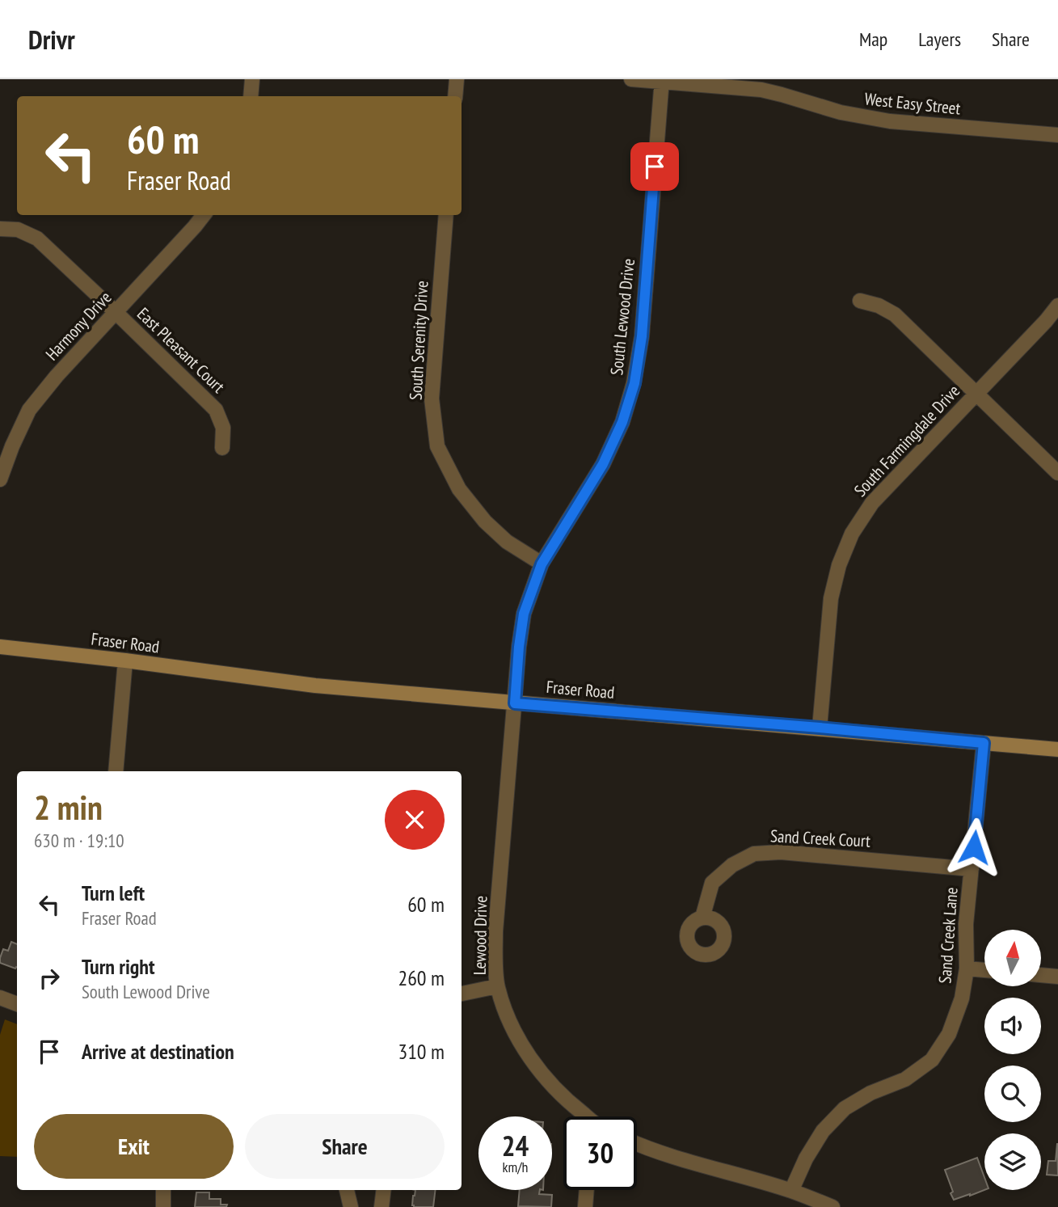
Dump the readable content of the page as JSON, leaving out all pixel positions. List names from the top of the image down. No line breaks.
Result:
{"streets":{"street":["West Easy Street","South Lewood Drive","Harmony Drive","South Serenity Drive","East Pleasant Court","South Farmingdale Drive","Fraser Road","Sand Creek Court","Lewood Drive","Sand Creek Lane"]},"crossings":[["West Easy Street","South Lewood Drive"],["South Lewood Drive","South Serenity Drive"],["South Lewood Drive","Fraser Road"],["South Lewood Drive","Lewood Drive"],["Harmony Drive","East Pleasant Court"],["South Farmingdale Drive","Fraser Road"],["Fraser Road","Lewood Drive"],["Fraser Road","Sand Creek Lane"],["Sand Creek Court","Sand Creek Lane"]],"north":"top","page":{"header":"Drivr","nav":["Map","Layers","Share"],"turn":["60 m","Fraser Road"],"heading":["2 min","630 m · 19:10"],"list":[{"name":"Turn left","note":"Fraser Road","value":"60 m"},{"name":"Turn right","note":"South Lewood Drive","value":"260 m"},{"name":"Arrive at destination","value":"310 m"}],"buttons":["Exit","Share"],"speed":"24 km/h","limit":"30"}}
